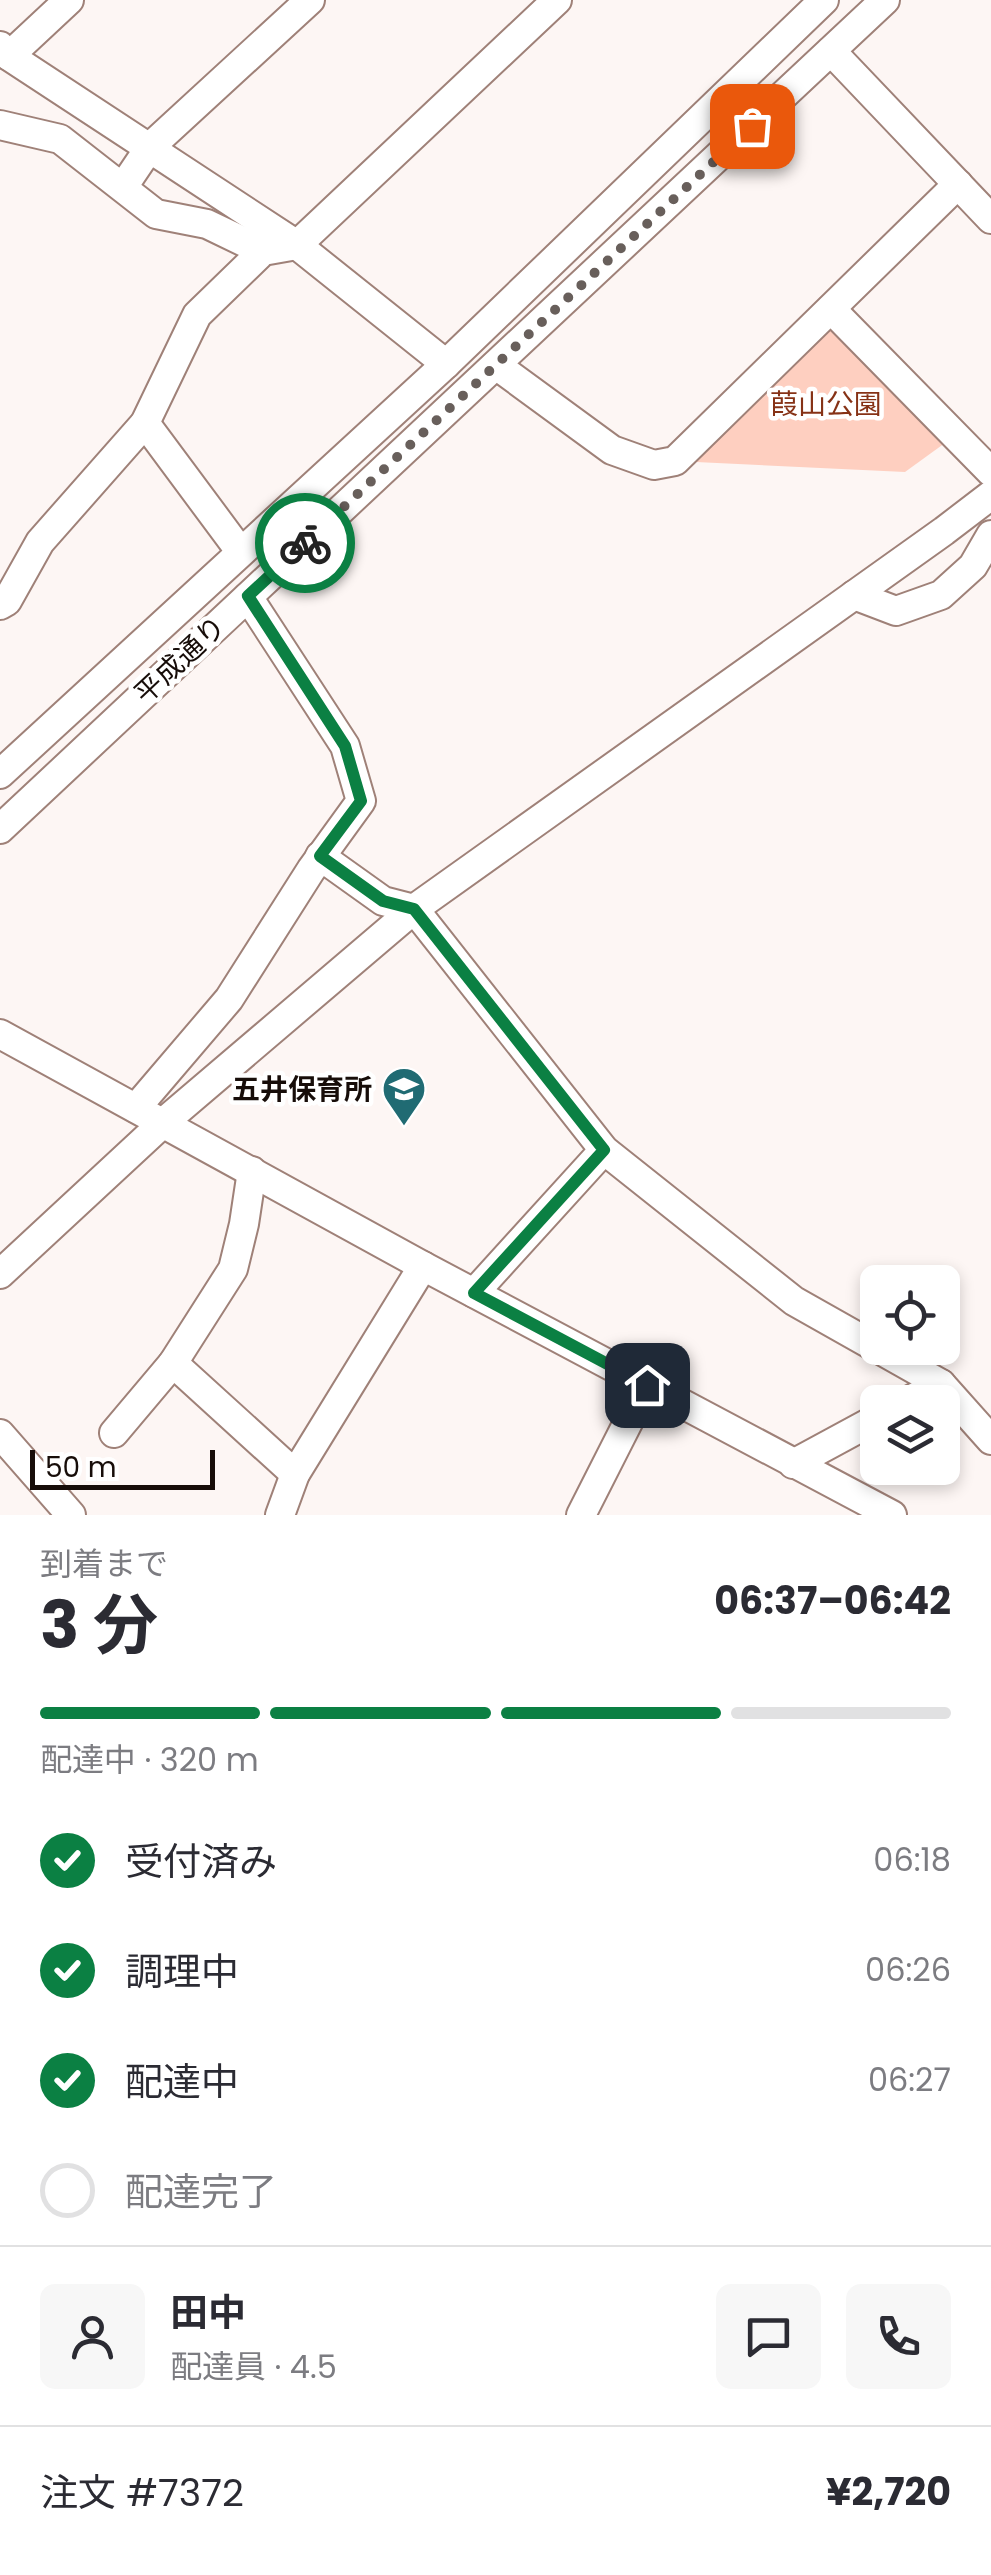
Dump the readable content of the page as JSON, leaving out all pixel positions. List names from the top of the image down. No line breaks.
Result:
{"streets":{"street":["平成通り"]},"parks":["葭山公園"],"places":{"school or university":["五井保育所"]},"scale_bar":"50 m","page":{"scale":"50 m","heading":["3 分","到着まで","06:37–06:42"],"panel":["田中","配達員 · 4.5","注文 #7372","¥2,720"],"bar":"配達中 · 320 m","list":[["受付済み","06:18"],["調理中","06:26"],["配達中","06:27"],"配達完了"]}}
